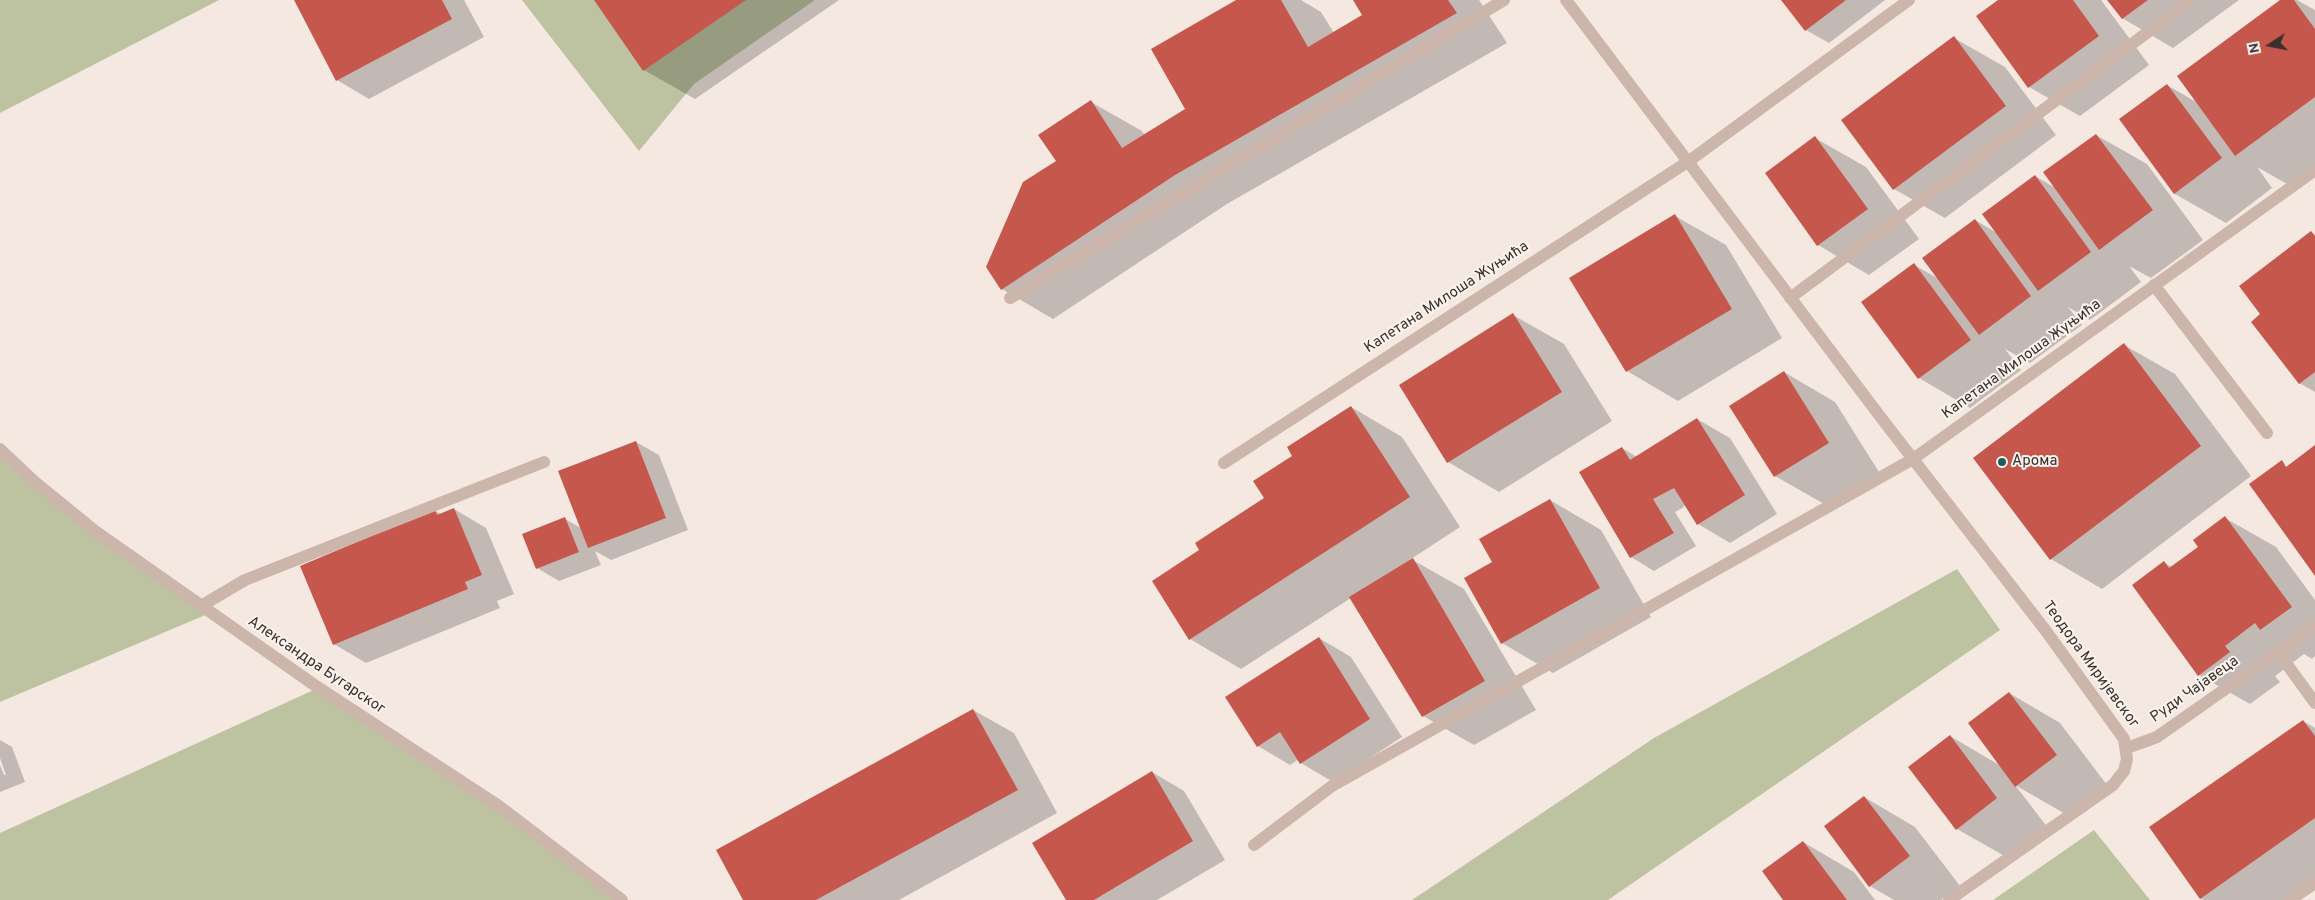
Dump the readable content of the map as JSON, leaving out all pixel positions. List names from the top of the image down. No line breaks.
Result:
{"streets":{"street":["Капетана Милоша Жуњића","Теодора Миријевског","Александра Бугарског","Руди Чајавеца"]},"crossings":[["Капетана Милоша Жуњића","Теодора Миријевског"],["Теодора Миријевског","Руди Чајавеца"]],"places":["Арома"],"north":"left"}
